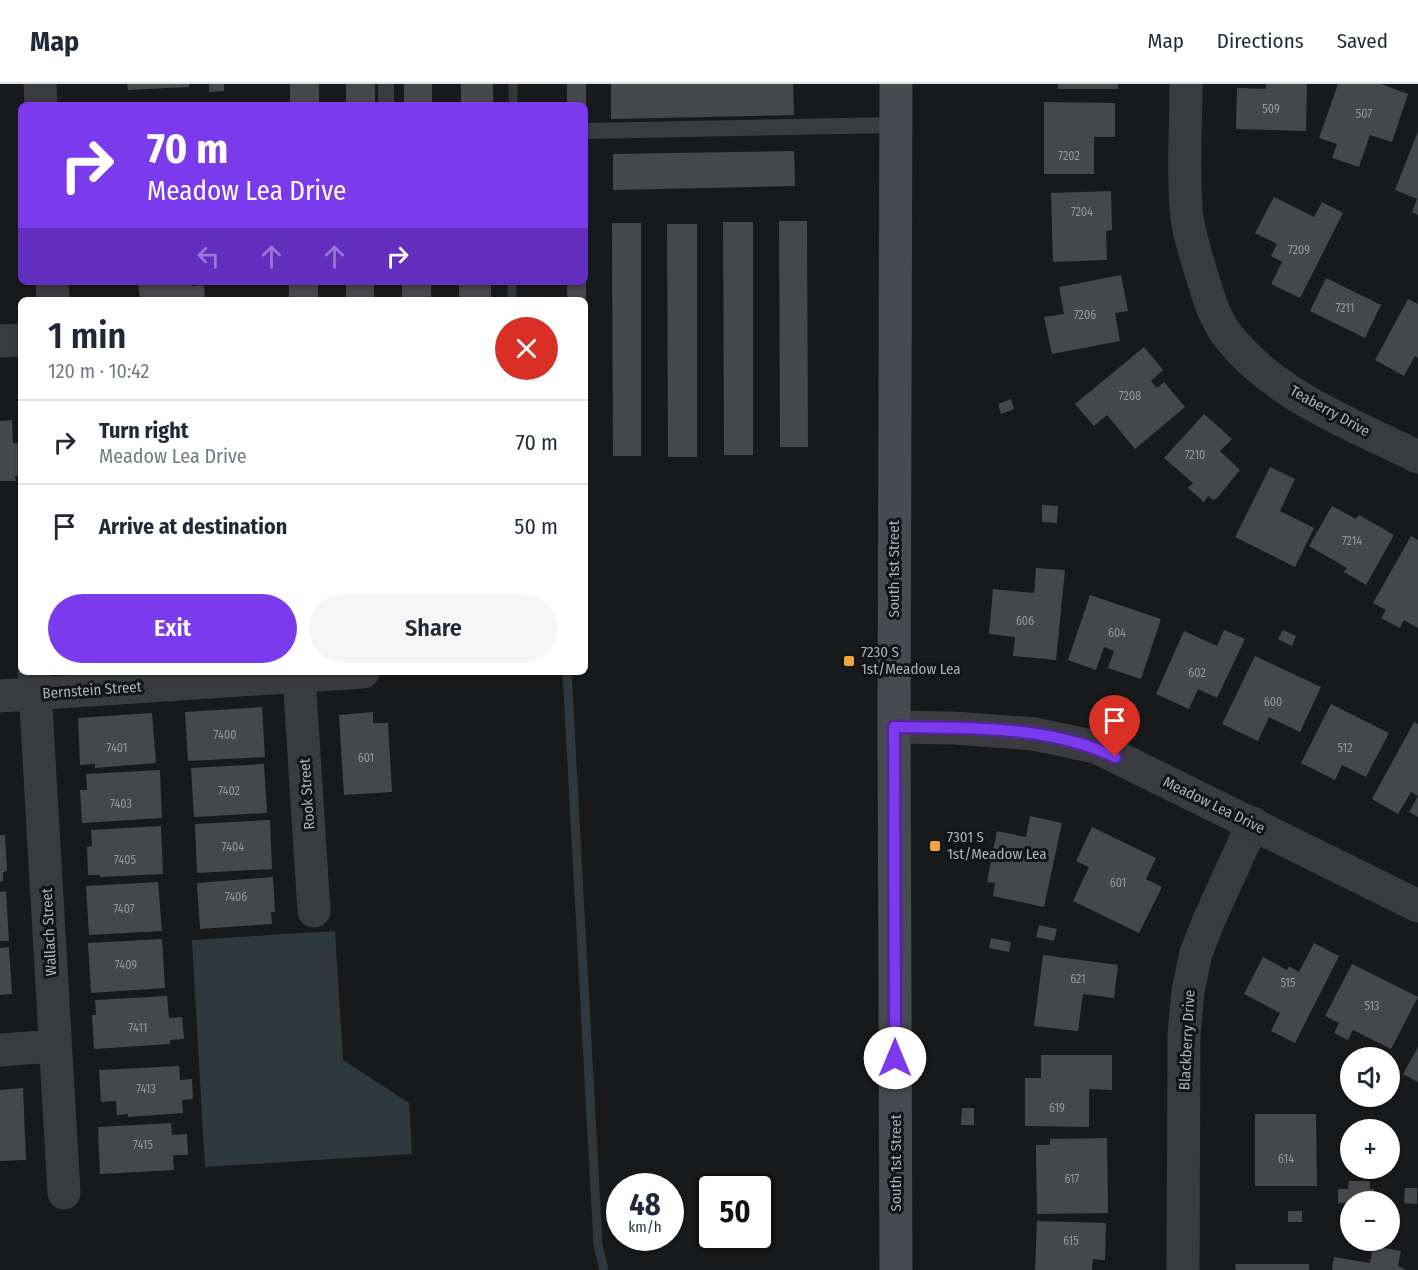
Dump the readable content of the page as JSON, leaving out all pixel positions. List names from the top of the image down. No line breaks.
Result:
{"streets":{"main road":["South 1st Street"],"street":["Teaberry Drive","Bernstein Street","Rook Street","Meadow Lea Drive","Wallach Street","Blackberry Drive"]},"crossings":[["South 1st Street","Meadow Lea Drive"],["Bernstein Street","Rook Street"],["Bernstein Street","Wallach Street"],["Meadow Lea Drive","Blackberry Drive"]],"places":{"transit":["7230 S 1st/Meadow Lea","7301 S 1st/Meadow Lea"]},"house_numbers":["509","507","7202","7204","7209","7211","7206","7208","7210","7214","606","604","602","600","7400","7401","512","601","7402","7403","7404","7405","601","7406","7407","7409","621","515","513","7411","7413","619","7415","614","617","615"],"page":{"header":"Map","nav":["Map","Directions","Saved"],"turn":["70 m","Meadow Lea Drive"],"heading":["1 min","120 m · 10:42"],"list":[{"name":"Turn right","note":"Meadow Lea Drive","value":"70 m"},{"name":"Arrive at destination","value":"50 m"}],"buttons":["Exit","Share"],"map_buttons":["+","−"],"speed":"48 km/h","limit":"50"}}
